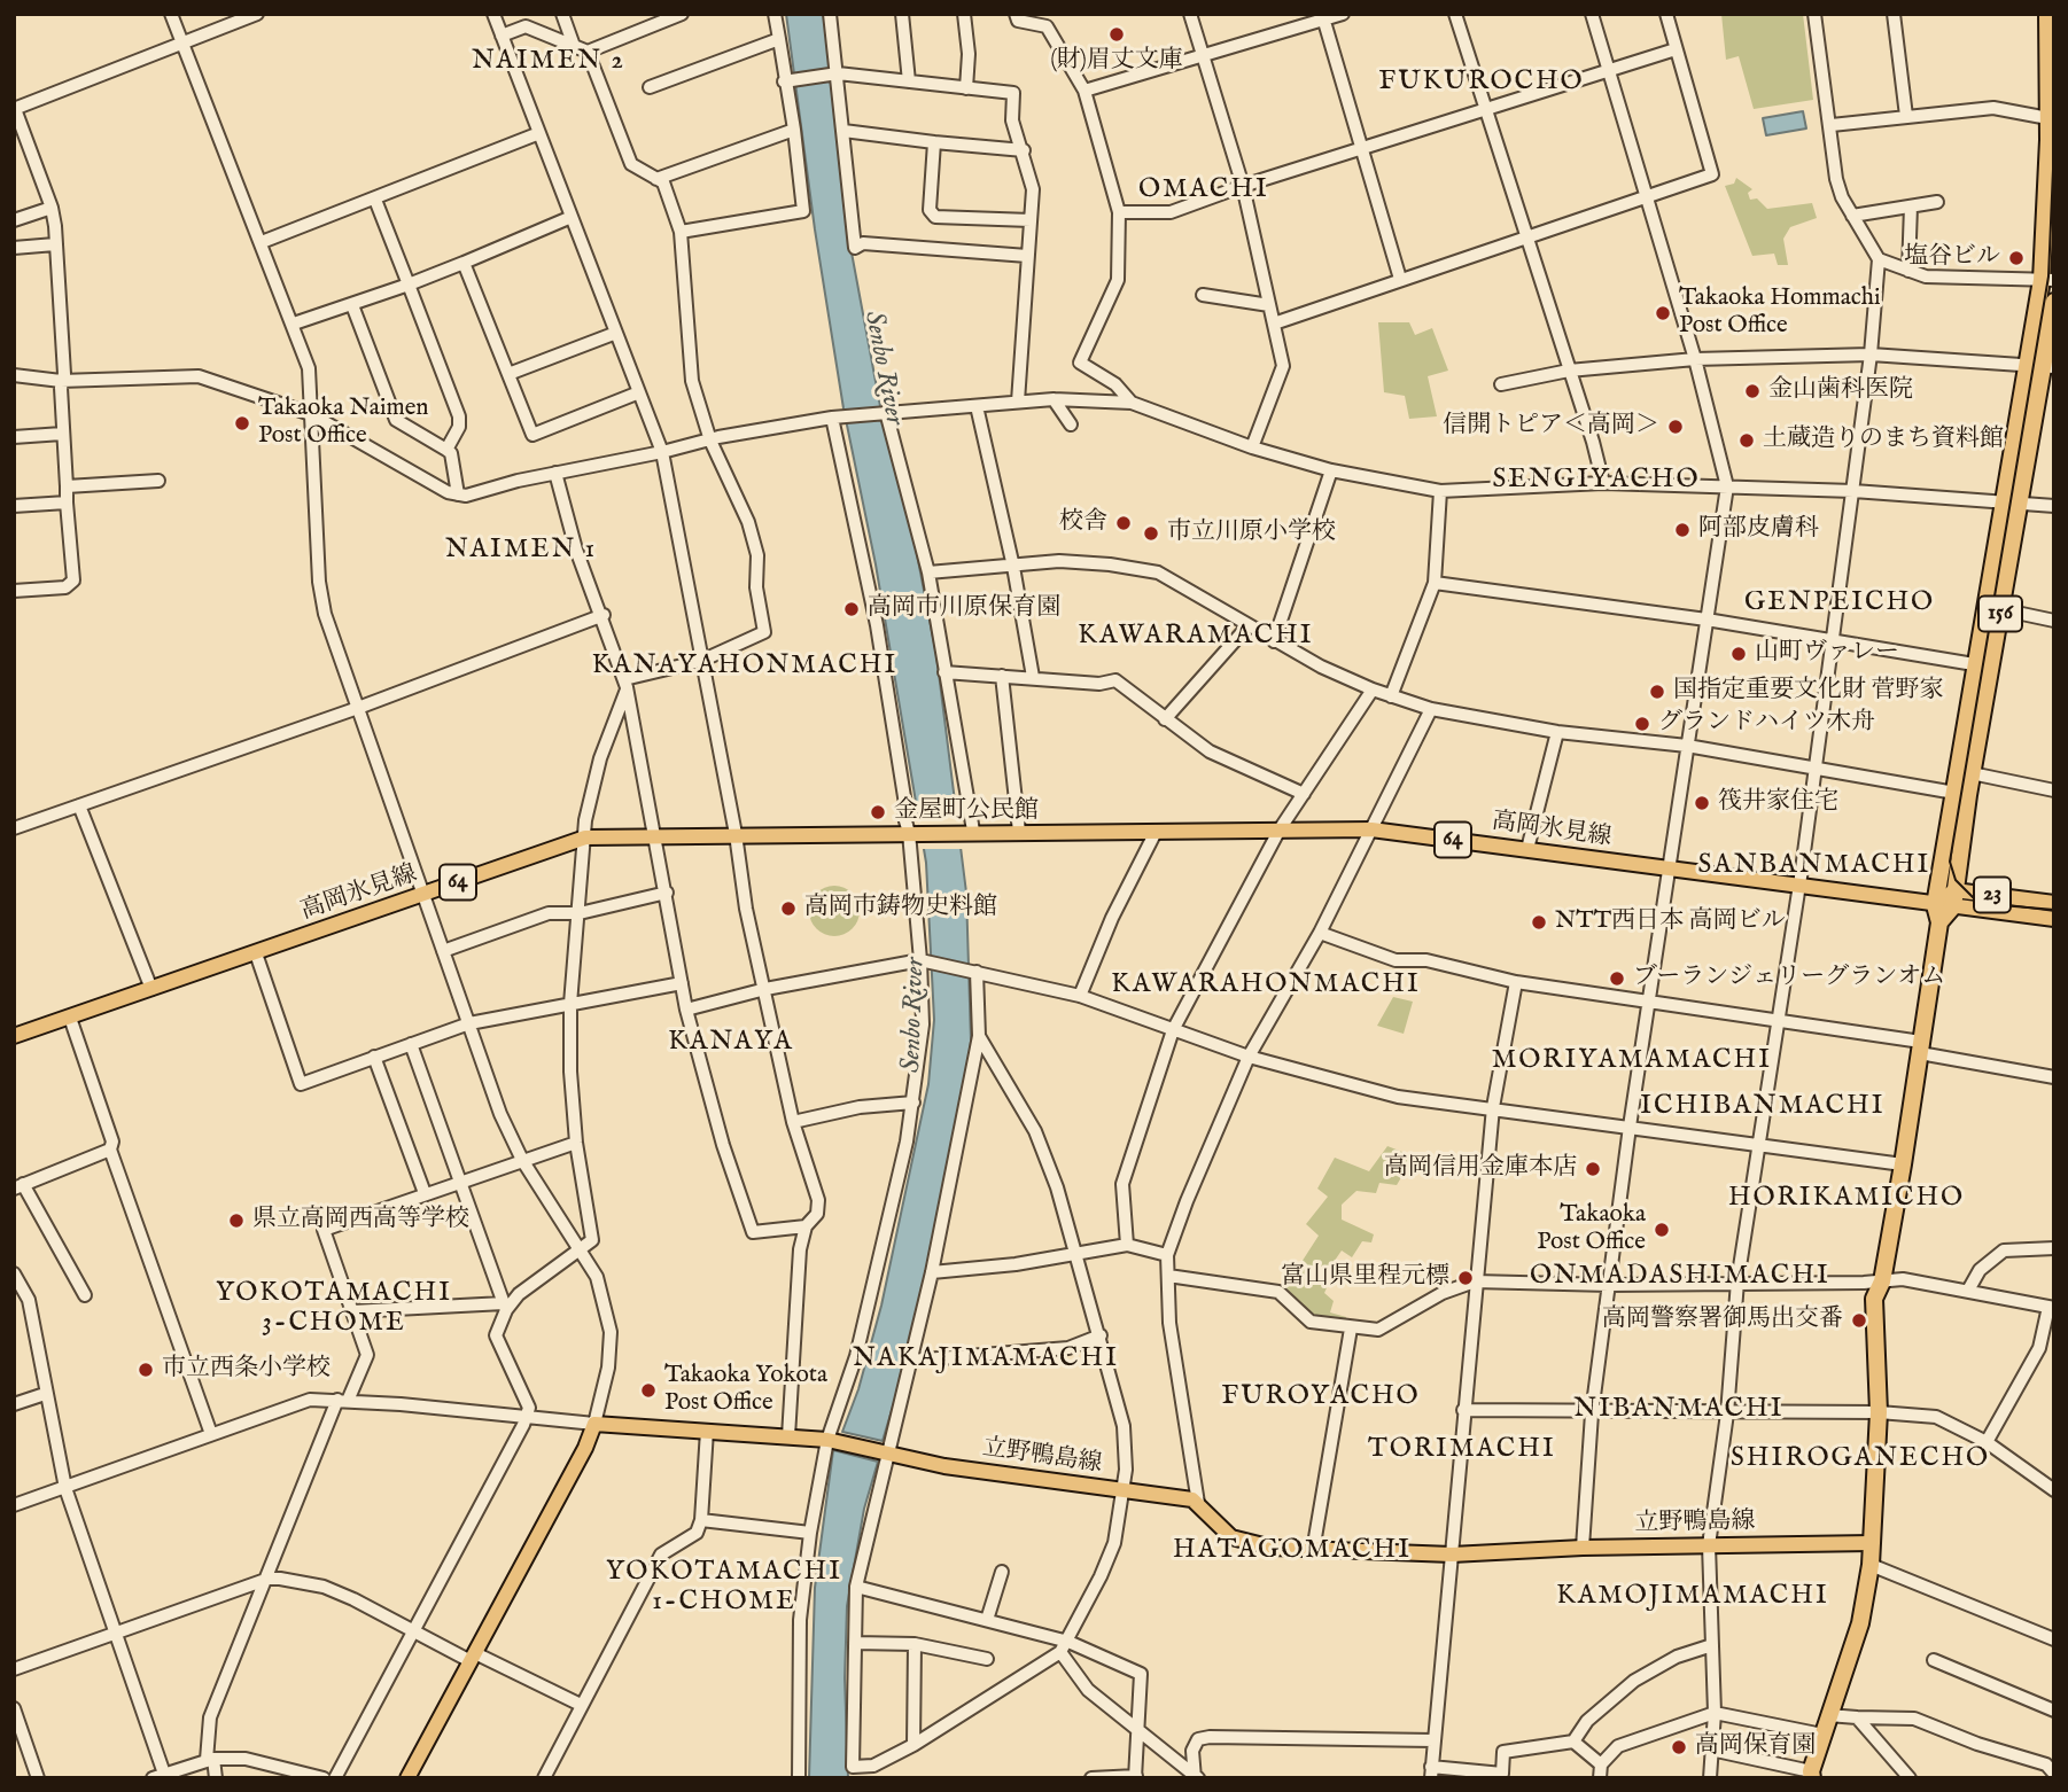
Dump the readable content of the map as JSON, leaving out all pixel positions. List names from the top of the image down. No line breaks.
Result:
{"streets":{"highway":["156"],"main road":["高岡氷見線","64","23","立野鴨島線"]},"crossings":[["156","高岡氷見線"],["156","23"],["156","立野鴨島線"],["高岡氷見線","64"],["高岡氷見線","23"]],"districts":["NAIMEN 2","FUKUROCHO","OMACHI","SENGIYACHO","NAIMEN 1","GENPEICHO","KAWARAMACHI","KANAYAHONMACHI","SANBANMACHI","KAWARAHONMACHI","KANAYA","MORIYAMAMACHI","ICHIBANMACHI","HORIKAMICHO","ONMADASHIMACHI","YOKOTAMACHI 3-CHOME","NAKAJIMAMACHI","FUROYACHO","NIBANMACHI","TORIMACHI","SHIROGANECHO","HATAGOMACHI","YOKOTAMACHI 1-CHOME","KAMOJIMAMACHI"],"water":["Senbo River"],"places":["(財)眉丈文庫","塩谷ビル","Takaoka Hommachi Post Office","金山歯科医院","Takaoka Naimen Post Office","信開トピア＜高岡＞","土蔵造りのまち資料館","校舎","阿部皮膚科","市立川原小学校","高岡市川原保育園","山町ヴァレー","国指定重要文化財 菅野家","グランドハイツ木舟","筏井家住宅","金屋町公民館","高岡市鋳物史料館","NTT西日本 高岡ビル","ブーランジェリーグランオム","高岡信用金庫本店","県立高岡西高等学校","Takaoka Post Office","富山県里程元標","高岡警察署御馬出交番","市立西条小学校","Takaoka Yokota Post Office","高岡保育園"]}
